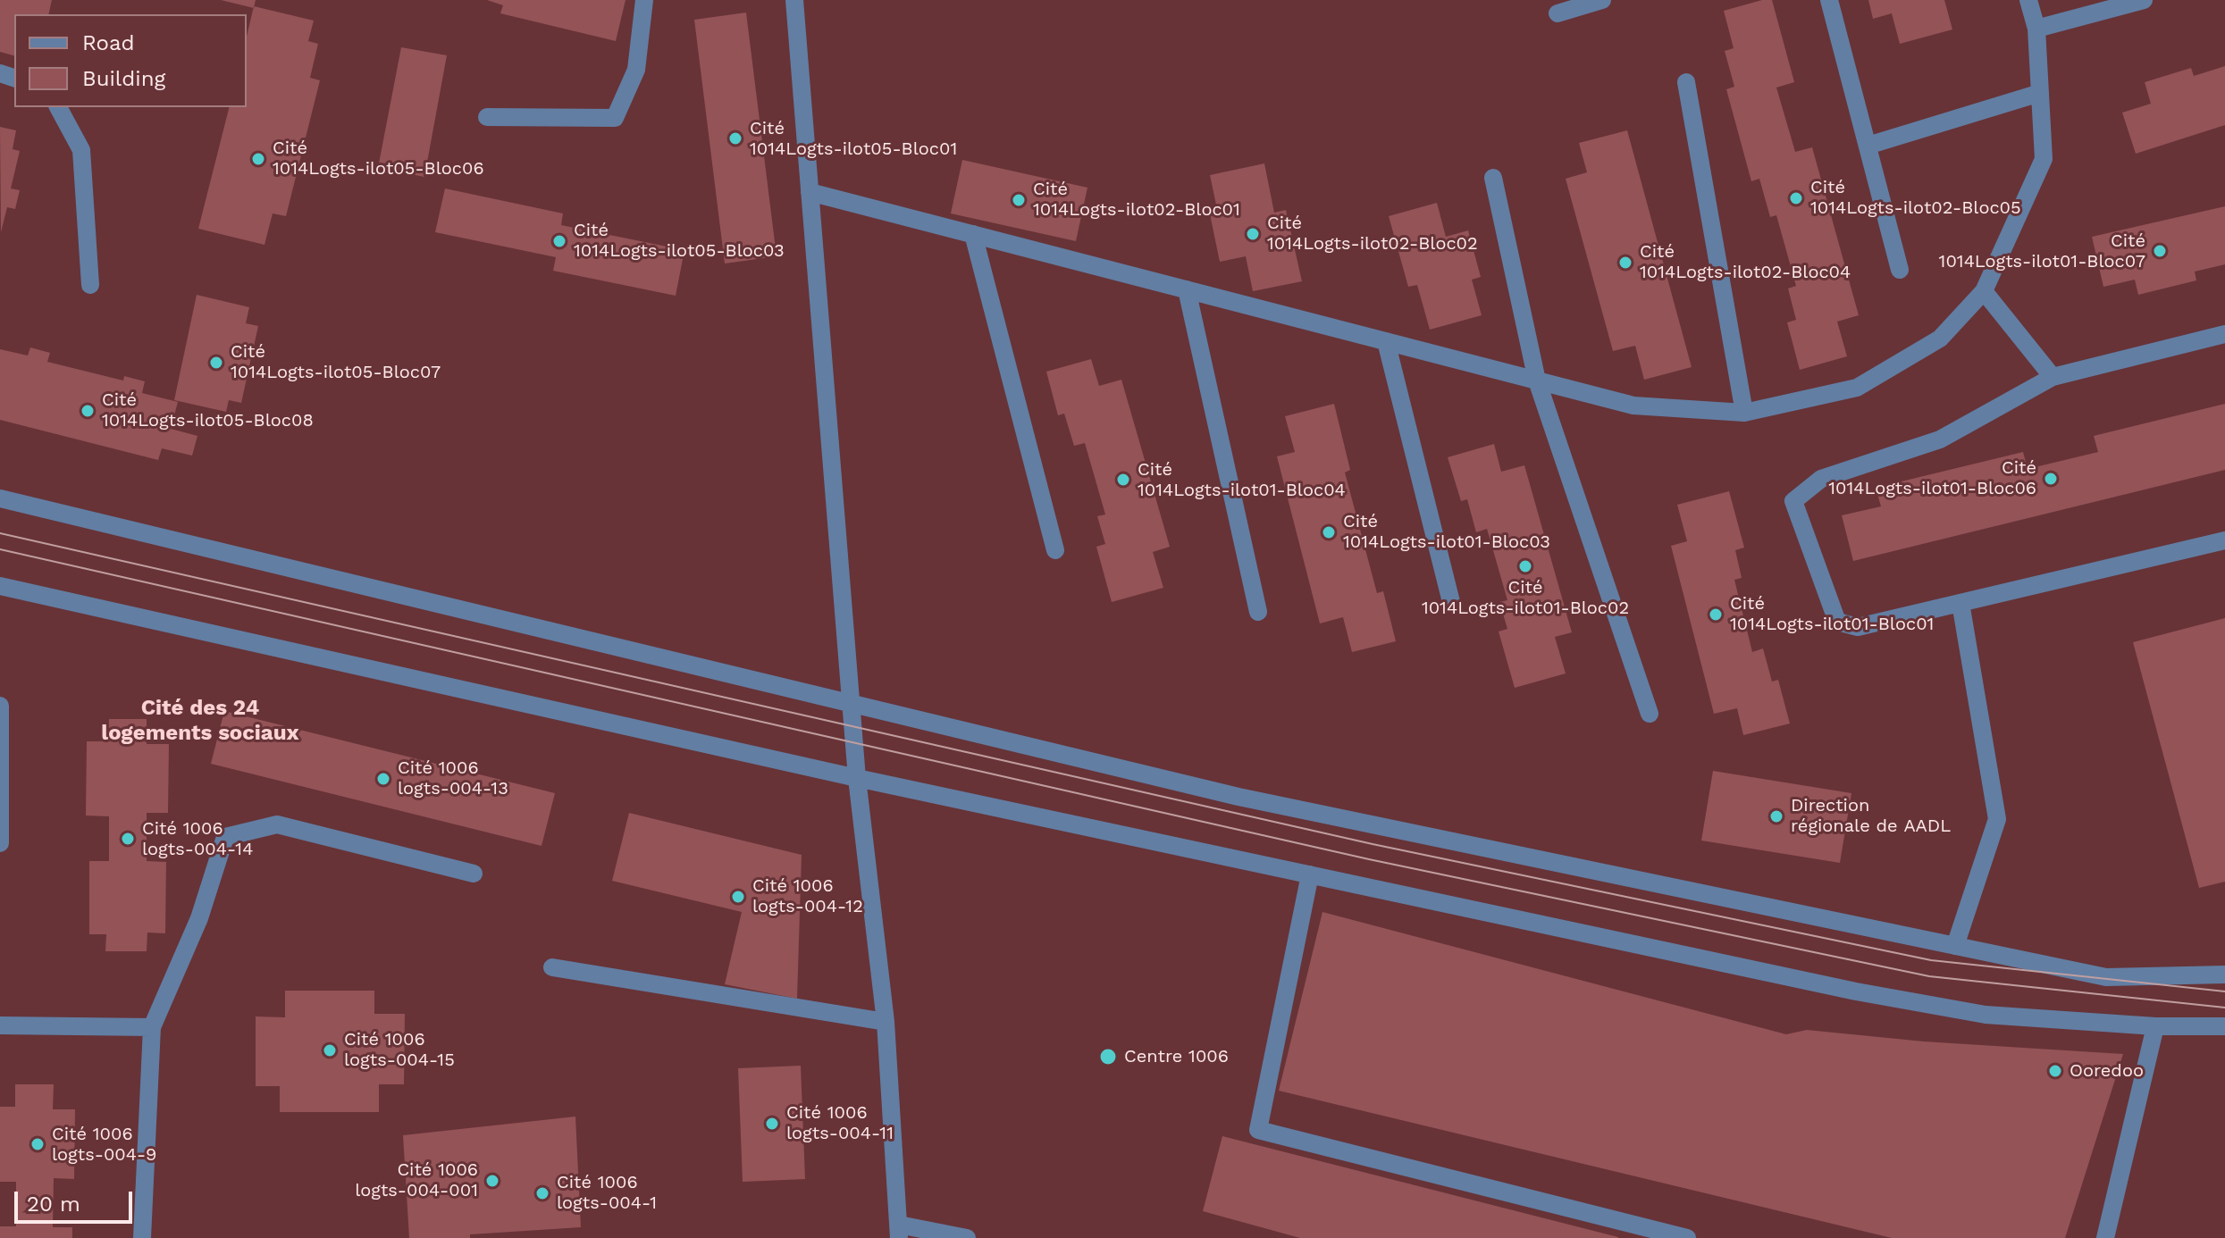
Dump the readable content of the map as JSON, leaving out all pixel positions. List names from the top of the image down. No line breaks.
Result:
{"districts":["Cité des 24 logements sociaux"],"places":["Cité 1014Logts-ilot05-Bloc01","Cité 1014Logts-ilot05-Bloc06","Cité 1014Logts-ilot02-Bloc05","Cité 1014Logts-ilot02-Bloc01","Cité 1014Logts-ilot02-Bloc02","Cité 1014Logts-ilot05-Bloc03","Cité 1014Logts-ilot01-Bloc07","Cité 1014Logts-ilot02-Bloc04","Cité 1014Logts-ilot05-Bloc07","Cité 1014Logts-ilot05-Bloc08","Cité 1014Logts-ilot01-Bloc06","Cité 1014Logts-ilot01-Bloc04","Cité 1014Logts-ilot01-Bloc03","Cité 1014Logts-ilot01-Bloc02","Cité 1014Logts-ilot01-Bloc01","Cité 1006 logts-004-13","Direction régionale de AADL","Cité 1006 logts-004-14","Cité 1006 logts-004-12","Cité 1006 logts-004-15","Centre 1006","Ooredoo","Cité 1006 logts-004-11","Cité 1006 logts-004-9","Cité 1006 logts-004-001","Cité 1006 logts-004-1"],"legend":["Road","Building"],"scale_bar":"20 m"}
